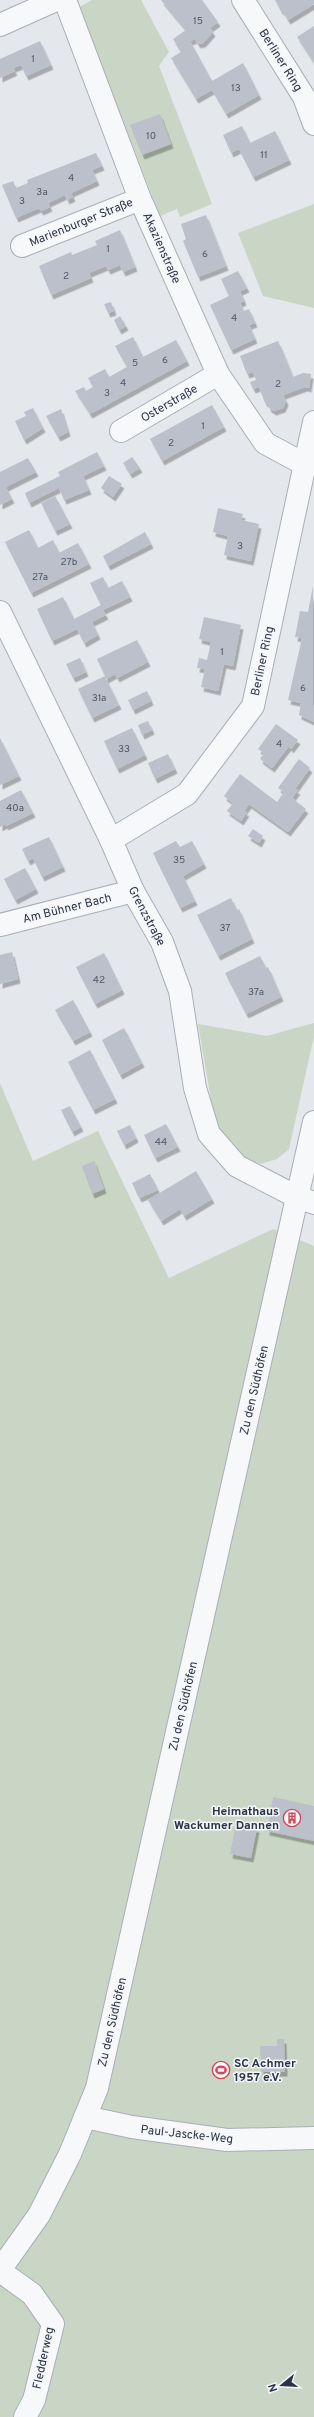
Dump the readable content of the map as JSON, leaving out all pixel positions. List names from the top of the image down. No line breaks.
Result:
{"streets":{"street":["Berliner Ring","Marienburger Straße","Akazienstraße","Osterstraße","Am Bühner Bach","Grenzstraße","Zu den Südhöfen","Paul-Jascke-Weg","Fledderweg"]},"crossings":[["Berliner Ring","Akazienstraße"],["Berliner Ring","Grenzstraße"],["Marienburger Straße","Akazienstraße"],["Akazienstraße","Osterstraße"],["Am Bühner Bach","Grenzstraße"],["Grenzstraße","Zu den Südhöfen"],["Zu den Südhöfen","Paul-Jascke-Weg"],["Zu den Südhöfen","Fledderweg"]],"places":{"building":["Heimathaus Wackumer Dannen"],"sports":["SC Achmer 1957 e.V."]},"house_numbers":["15","1","13","10","11","4","3a","3","1","6","2","4","6","5","4","2","3","1","2","3","27b","27a","1","6","31a","4","33","40a","35","37","42","37a","44"],"north":"left"}
